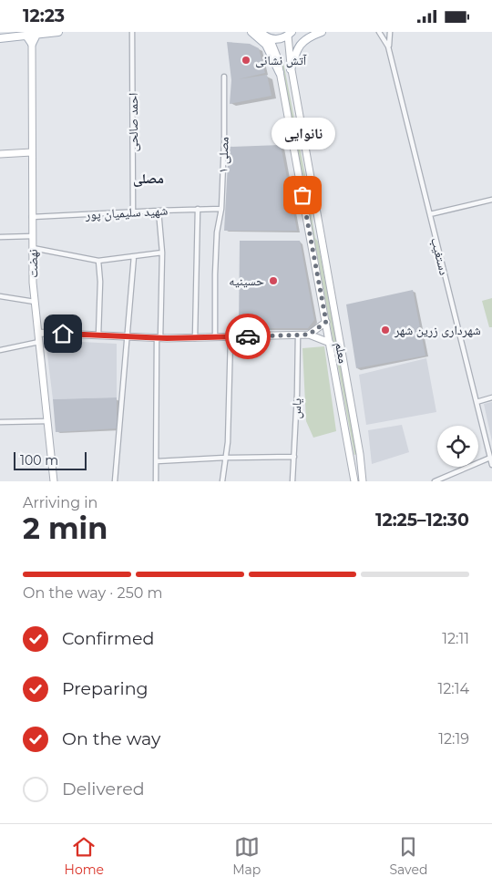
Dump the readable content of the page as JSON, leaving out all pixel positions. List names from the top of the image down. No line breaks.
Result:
{"streets":{"main road":["نهضت","معلم"],"street":["احمد صالحی","مصلی ۱","شهید سلیمیان پور","دستغیب","یاس"]},"crossings":[["احمد صالحی","شهید سلیمیان پور"],["مصلی ۱","شهید سلیمیان پور"],["شهید سلیمیان پور","نهضت"]],"districts":["مصلی"],"places":["آتش نشانی","نانوایی","حسینیه","شهرداری زرین شهر"],"scale_bar":"100 m","page":{"status":"12:23","bubble":"نانوایی","scale":"100 m","heading":["2 min","Arriving in","12:25–12:30"],"bar":"On the way · 250 m","list":[["Confirmed","12:11"],["Preparing","12:14"],["On the way","12:19"],"Delivered"],"tabs":["Home","Map","Saved"]}}
